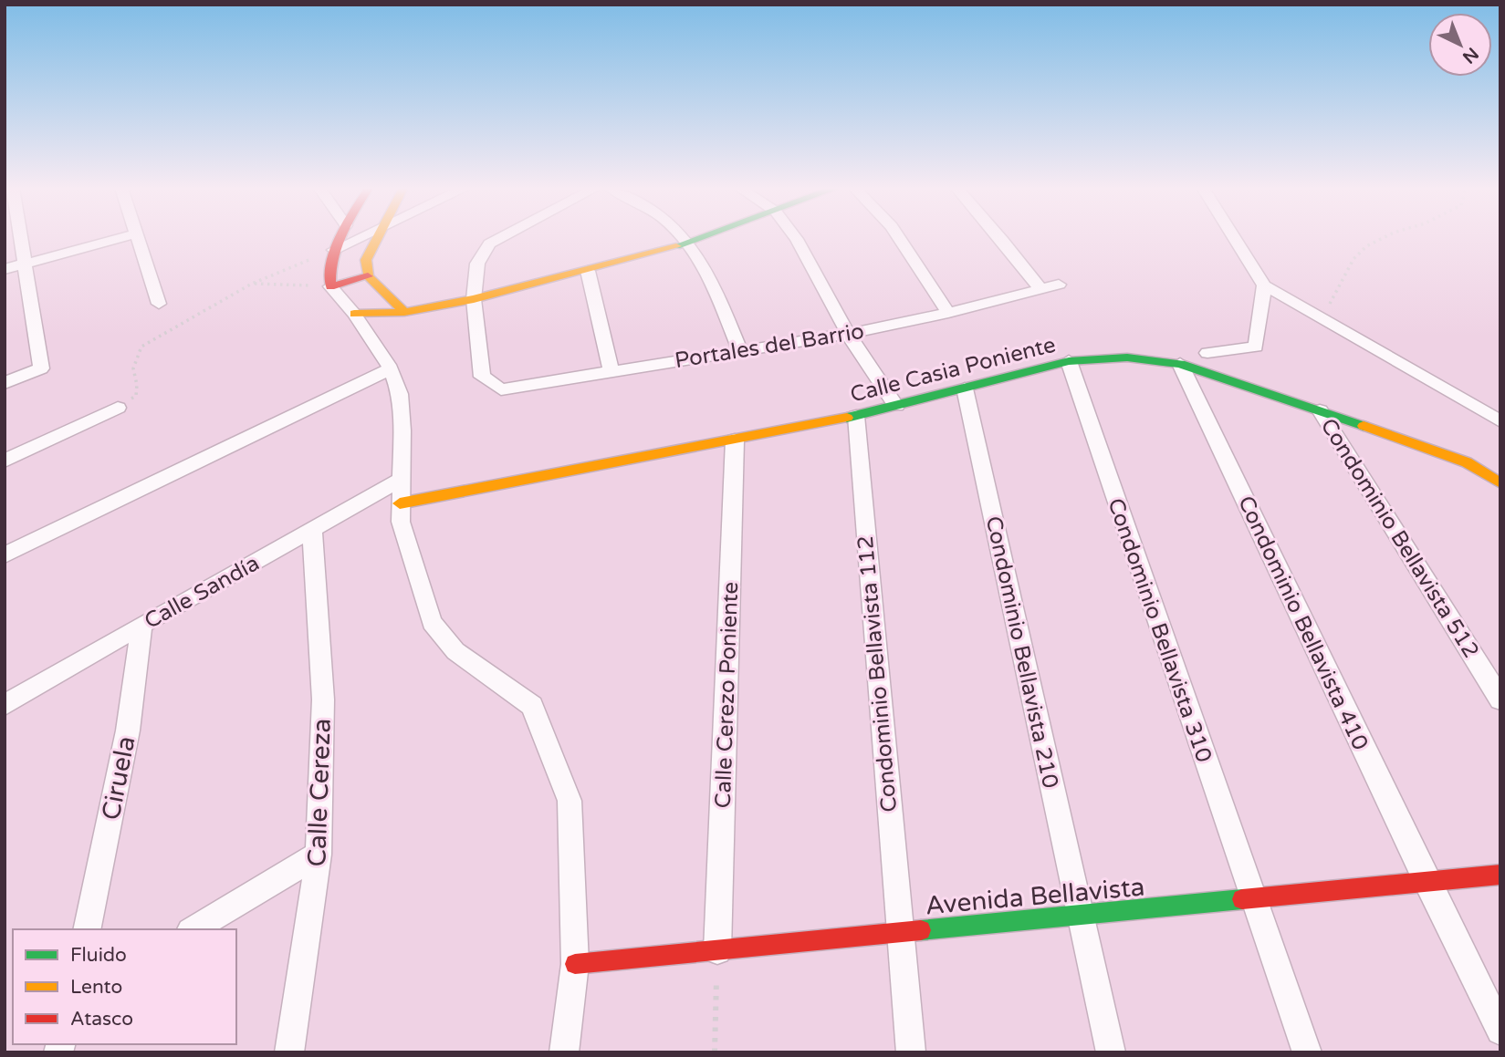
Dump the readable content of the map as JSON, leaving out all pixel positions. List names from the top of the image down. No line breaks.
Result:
{"streets":{"street":["Portales del Barrio","Calle Casia Poniente","Condominio Bellavista 512","Calle Sandía","Condominio Bellavista 410","Condominio Bellavista 310","Condominio Bellavista 210","Condominio Bellavista 112","Calle Cerezo Poniente","Ciruela","Calle Cereza","Avenida Bellavista"]},"crossings":[["Calle Casia Poniente","Condominio Bellavista 512"],["Calle Casia Poniente","Condominio Bellavista 410"],["Calle Casia Poniente","Condominio Bellavista 310"],["Calle Casia Poniente","Condominio Bellavista 210"],["Calle Casia Poniente","Condominio Bellavista 112"],["Calle Casia Poniente","Calle Cerezo Poniente"],["Calle Sandía","Ciruela"],["Calle Sandía","Calle Cereza"],["Condominio Bellavista 410","Avenida Bellavista"],["Condominio Bellavista 310","Avenida Bellavista"],["Condominio Bellavista 210","Avenida Bellavista"],["Condominio Bellavista 112","Avenida Bellavista"],["Calle Cerezo Poniente","Avenida Bellavista"]],"legend":["Fluido","Lento","Atasco"],"north":"bottom right"}
